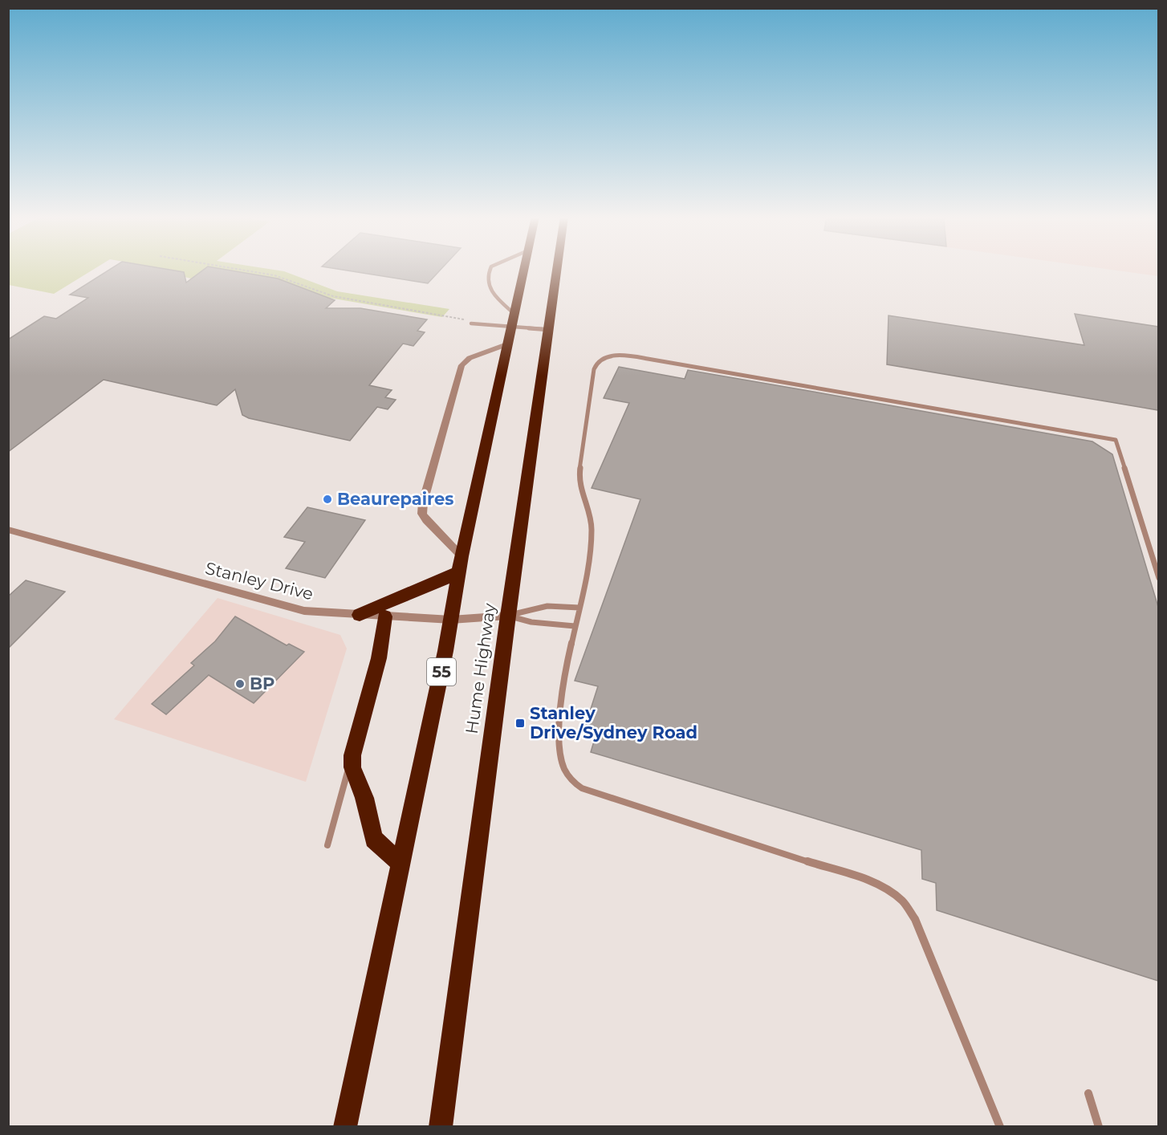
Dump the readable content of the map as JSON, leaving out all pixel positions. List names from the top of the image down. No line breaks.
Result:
{"streets":{"highway":["Hume Highway","55"],"street":["Stanley Drive"]},"crossings":[["Stanley Drive","Hume Highway"],["Stanley Drive","55"]],"places":{"other":["Beaurepaires","BP"],"transit":["Stanley Drive/Sydney Road"]}}
